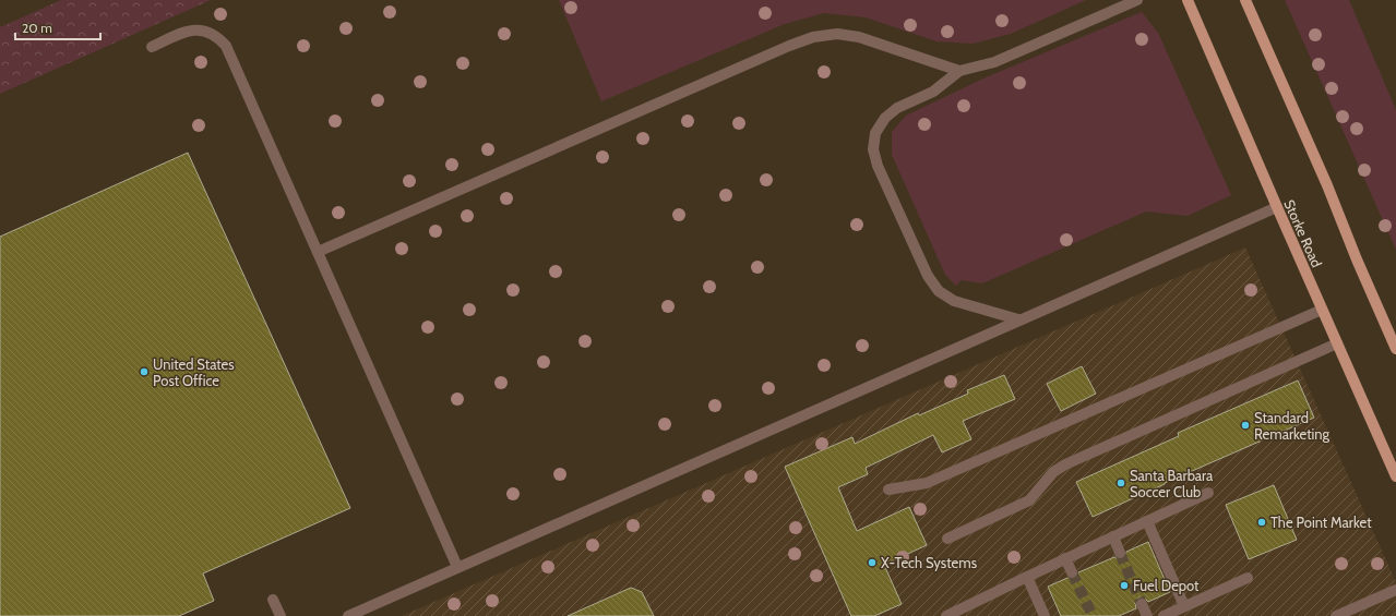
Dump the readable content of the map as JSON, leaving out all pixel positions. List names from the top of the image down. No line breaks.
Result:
{"streets":{"main road":["Storke Road"]},"places":["United States Post Office","Standard Remarketing","Santa Barbara Soccer Club","The Point Market","X-Tech Systems","Fuel Depot"],"scale_bar":"20 m"}
